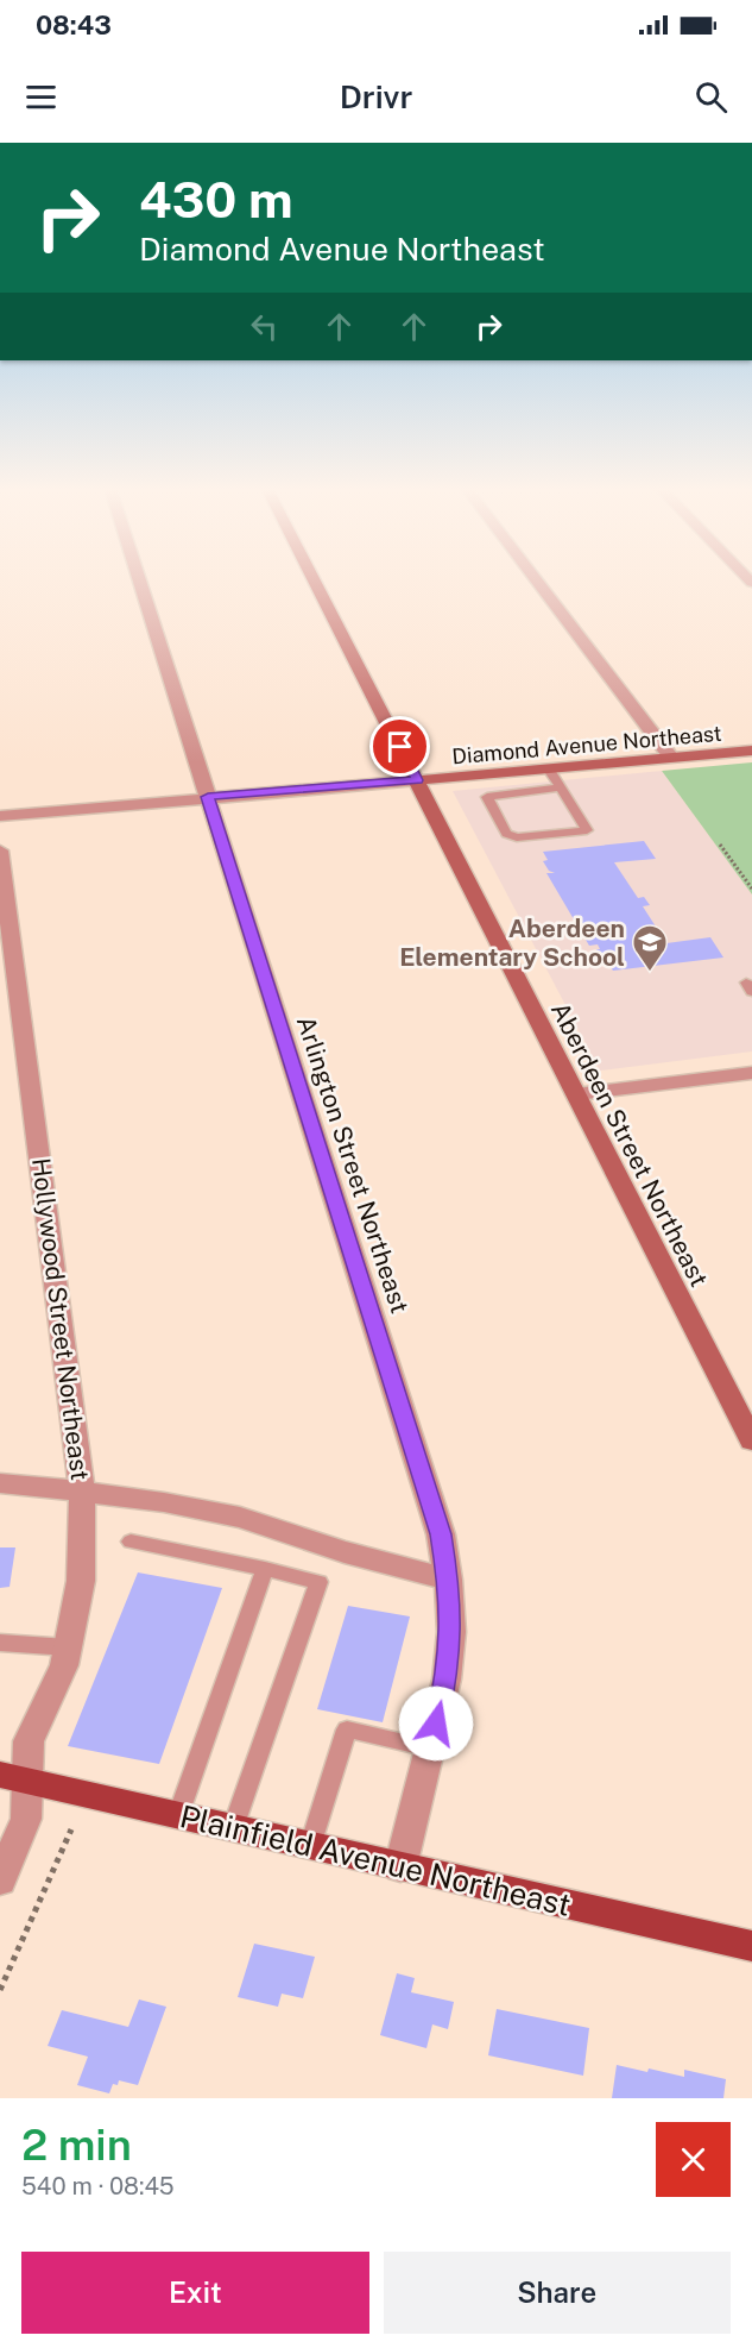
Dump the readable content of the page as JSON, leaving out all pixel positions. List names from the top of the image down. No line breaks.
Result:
{"streets":{"main road":["Plainfield Avenue Northeast"],"street":["Diamond Avenue Northeast","Aberdeen Street Northeast","Arlington Street Northeast","Hollywood Street Northeast"]},"crossings":[["Diamond Avenue Northeast","Aberdeen Street Northeast"],["Diamond Avenue Northeast","Arlington Street Northeast"],["Arlington Street Northeast","Plainfield Avenue Northeast"],["Hollywood Street Northeast","Plainfield Avenue Northeast"]],"places":{"school or university":["Aberdeen Elementary School"]},"page":{"status":"08:43","header":"Drivr","turn":["430 m","Diamond Avenue Northeast"],"heading":["2 min","540 m · 08:45"],"buttons":["Exit","Share"]}}
